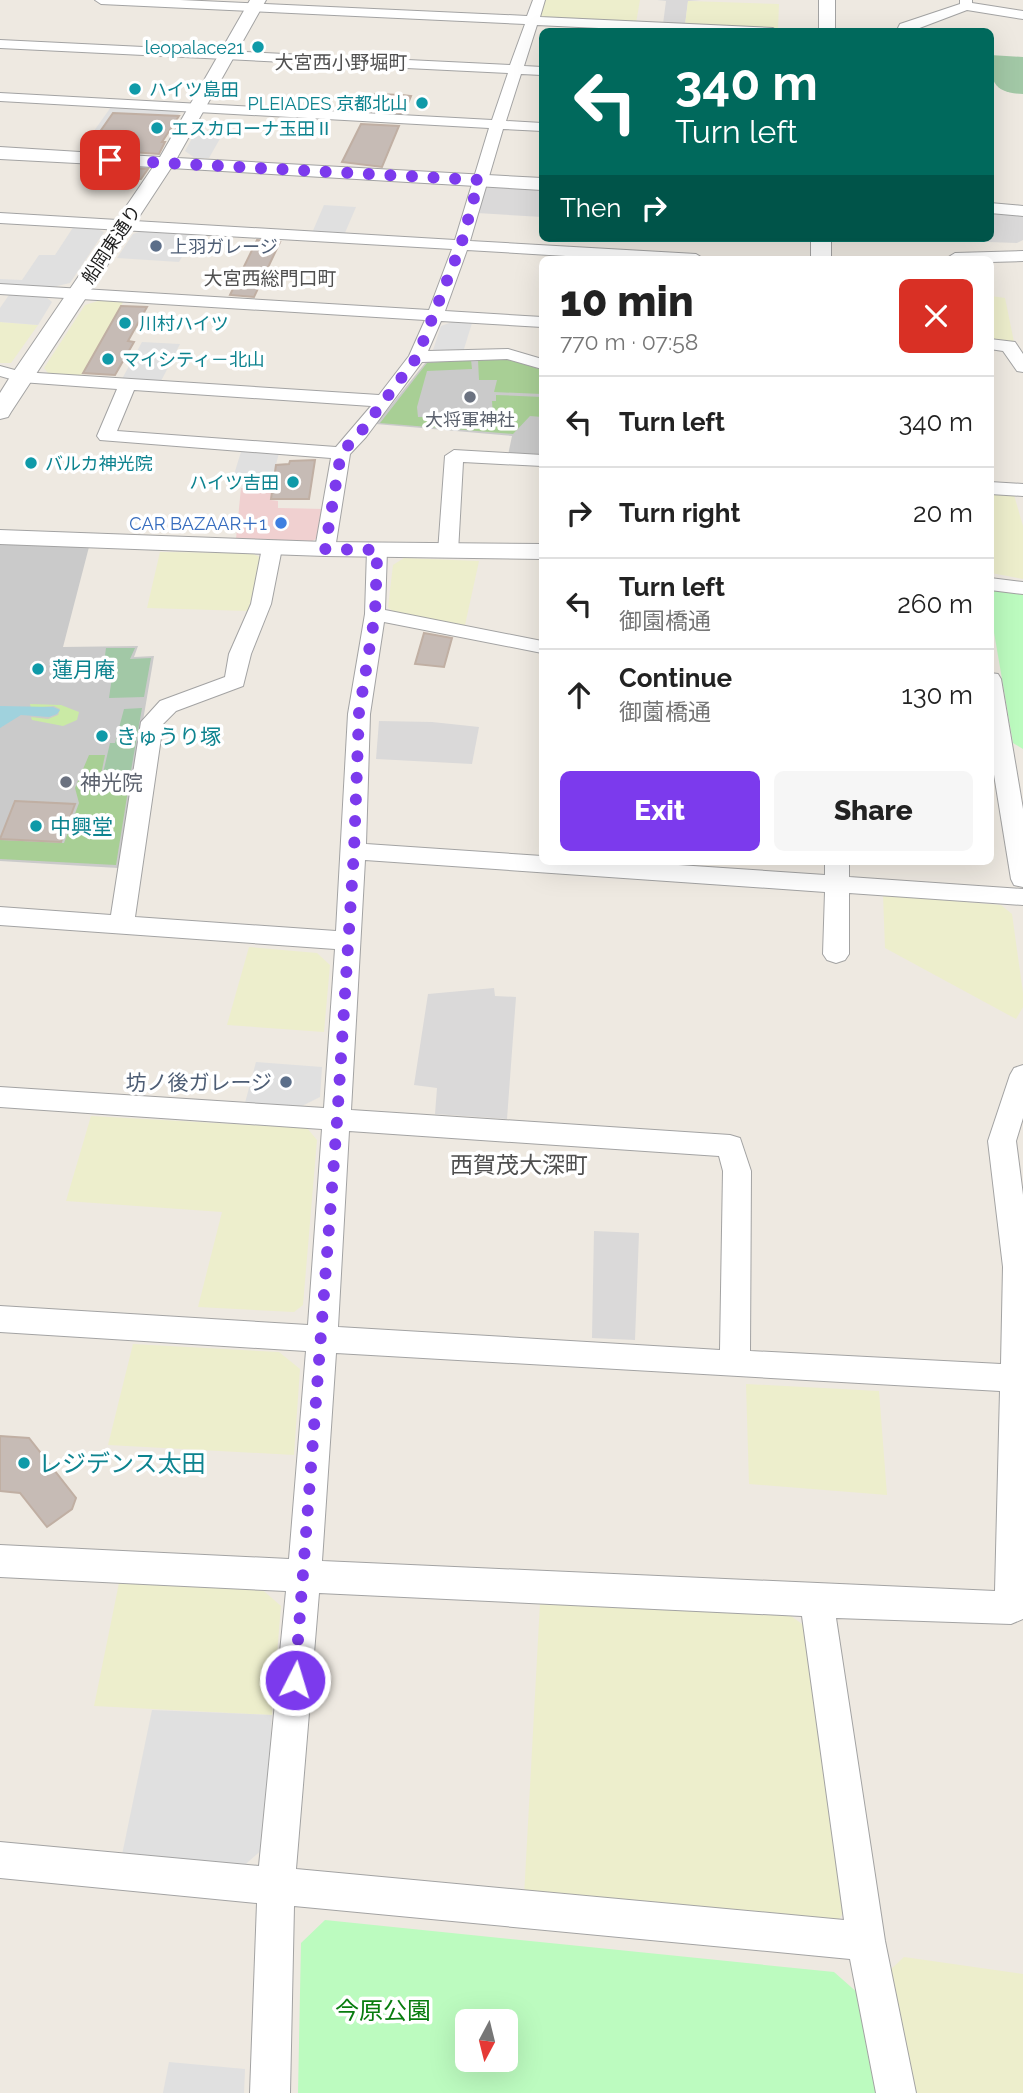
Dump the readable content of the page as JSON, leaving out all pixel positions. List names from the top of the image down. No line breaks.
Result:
{"streets":{"street":["船岡東通り"]},"districts":["大宮西小野堀町","大宮西総門口町","西賀茂大深町"],"parks":["今原公園"],"places":["leopalace21","ハイツ島田","PLEIADES 京都北山","エスカローナ玉田Ⅱ","上羽ガレージ","川村ハイツ","マイシティ－北山","大将軍神社","バルカ神光院","ハイツ吉田","CAR BAZAAR＋1","蓮月庵","きゅうり塚","神光院","中興堂","坊ノ後ガレージ","レジデンス太田"],"north":"bottom","page":{"turn":["340 m","Turn left"],"then":"Then","heading":["10 min","770 m · 07:58"],"list":[{"name":"Turn left","value":"340 m"},{"name":"Turn right","value":"20 m"},{"name":"Turn left","note":"御園橋通","value":"260 m"},{"name":"Continue","note":"御薗橋通","value":"130 m"}],"buttons":["Exit","Share"]}}
